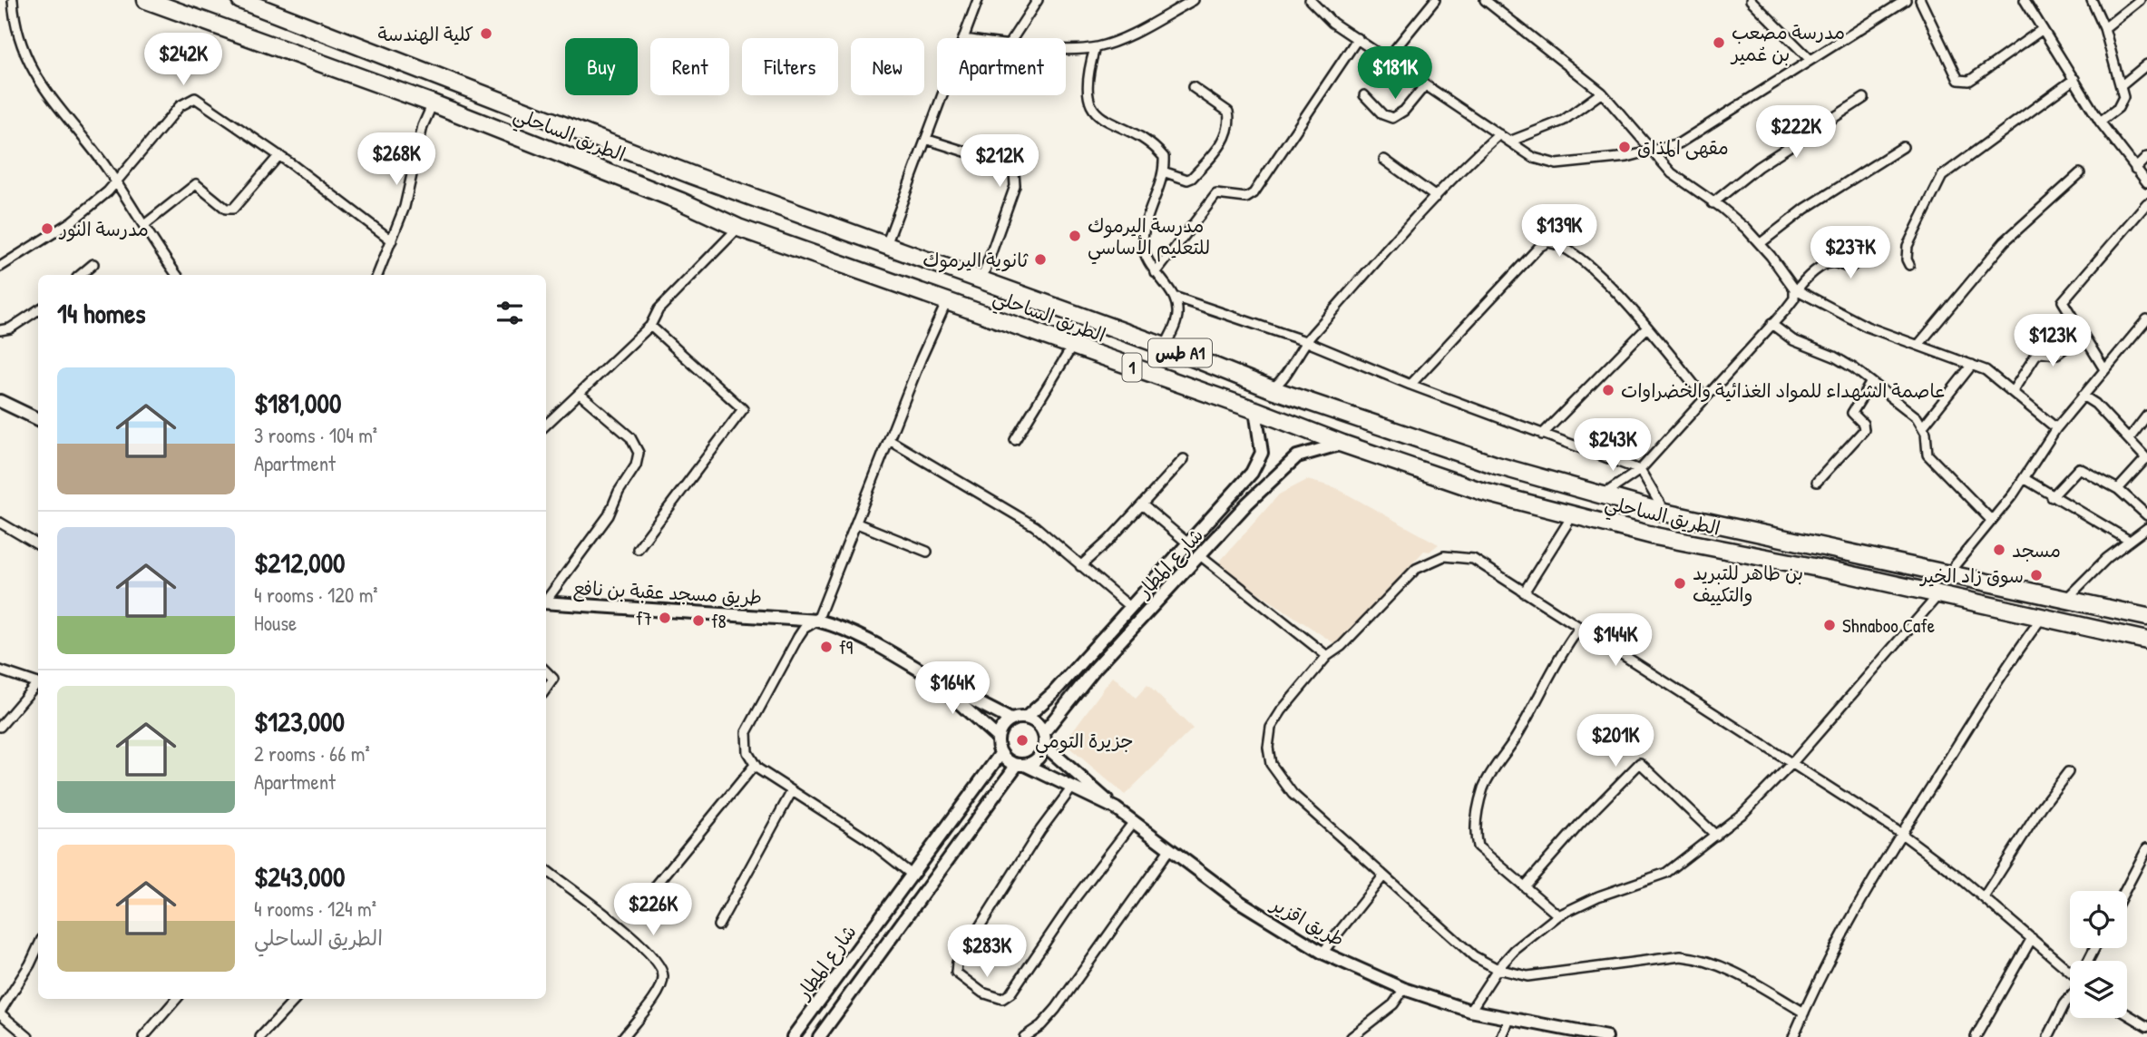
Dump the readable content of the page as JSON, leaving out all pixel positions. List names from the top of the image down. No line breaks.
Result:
{"streets":{"highway":["الطريق الساحلي","طس A1","1"],"street":["شارع المطار","طريق مسجد عقبة بن نافع","طريق اقزير"]},"crossings":[["الطريق الساحلي","شارع المطار"],["شارع المطار","طريق مسجد عقبة بن نافع"],["شارع المطار","طريق اقزير"],["طريق مسجد عقبة بن نافع","طريق اقزير"]],"places":["كلية الهندسة","مدرسة مصعب بن عُمير","مقهى المذاق","مدرسة النور","مدرسة اليرموك للتعليم الأساسي","ثانوية اليرموك","عاصمة الشهداء للمواد الغذائية والخضراوات","مسجد","سوق زاد الخير","بن طاهر للتبريد والتكييف","f7","f8","Shnaboo Cafe","f9","جزيرة التومي"],"page":{"price":["$242K","$181K","$222K","$268K","$212K","$139K","$237K","$123K","$243K","$144K","$164K","$201K","$226K","$283K"],"chip":["Buy","Rent","Filters","New","Apartment"],"heading":"14 homes","list":[{"name":"$181,000","note":"3 rooms · 104 m² · Apartment"},{"name":"$212,000","note":"4 rooms · 120 m² · House"},{"name":"$123,000","note":"2 rooms · 66 m² · Apartment"},{"name":"$243,000","note":"4 rooms · 124 m² · الطريق الساحلي"}]}}
